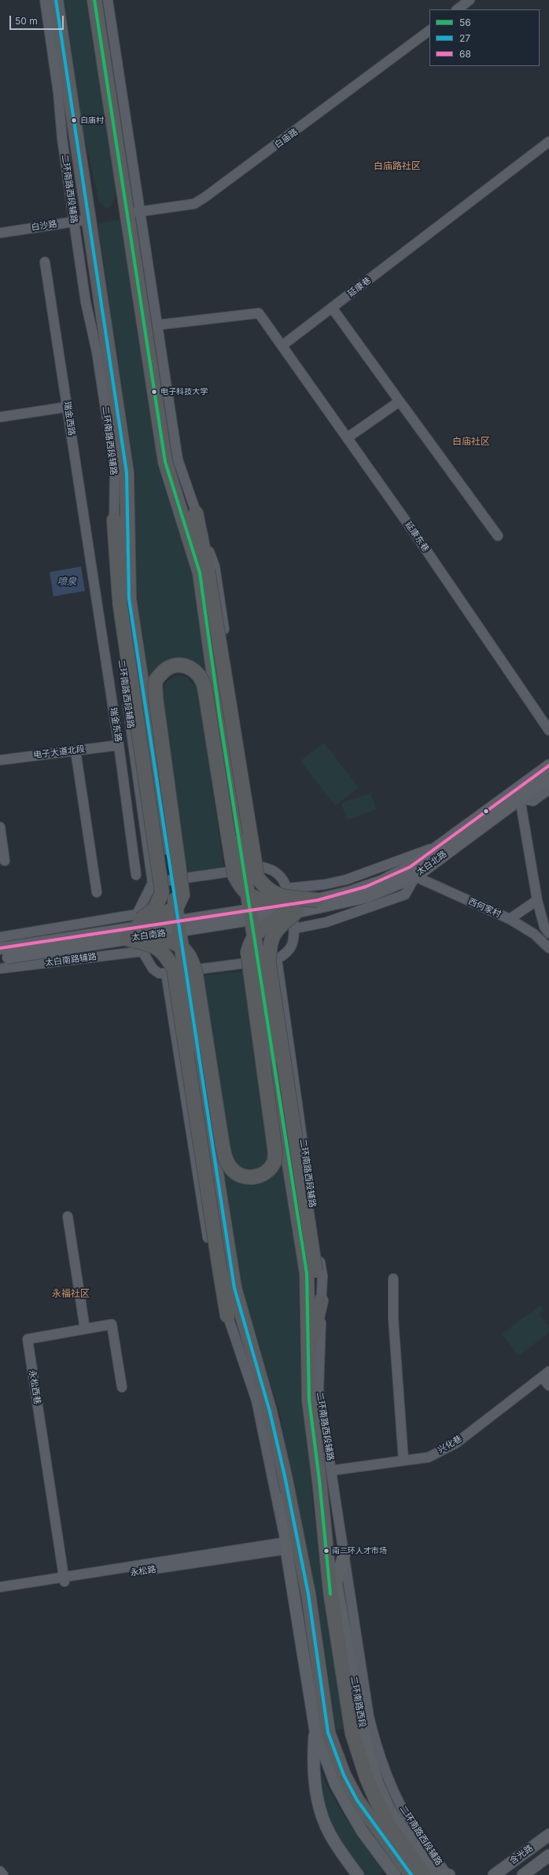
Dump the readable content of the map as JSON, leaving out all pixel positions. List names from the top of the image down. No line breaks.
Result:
{"streets":{"highway":["二环南路西段"],"main road":["太白北路","太白南路","含光路"],"street":["白庙路","二环南路西段辅路","白沙路","延康巷","瑞金西路","延康东巷","瑞金东路","电子大道北段","西何家村","太白南路辅路","永松西巷","兴化巷","永松路"]},"crossings":[["二环南路西段辅路","白沙路"],["二环南路西段辅路","兴化巷"],["延康巷","延康东巷"],["瑞金西路","瑞金东路"],["瑞金东路","电子大道北段"],["太白北路","西何家村"],["太白北路","太白南路"],["永松西巷","永松路"]],"districts":["白庙路社区","白庙社区","永福社区"],"water":["喷泉"],"places":["白庙村","电子科技大学","南二环人才市场"],"lines":["transit line 56","transit line 27","transit line 68"],"legend":["56","27","68"],"scale_bar":"50 m"}
